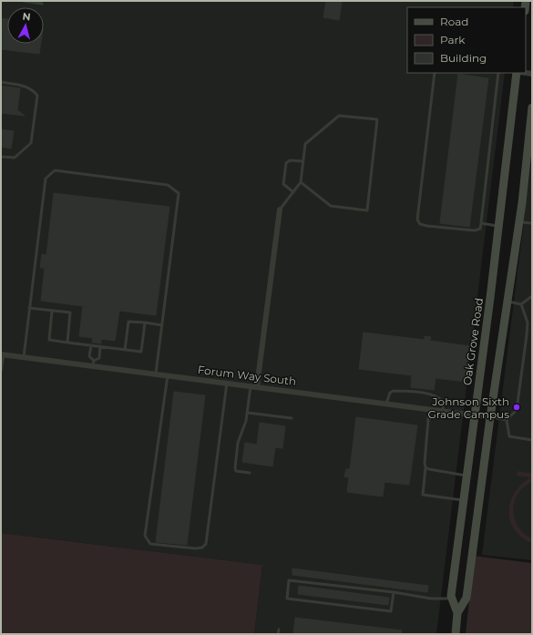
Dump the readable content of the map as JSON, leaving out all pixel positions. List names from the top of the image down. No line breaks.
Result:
{"streets":{"street":["Oak Grove Road","Forum Way South"]},"crossings":[["Oak Grove Road","Forum Way South"]],"places":["Johnson Sixth Grade Campus"],"legend":["Road","Park","Building"],"north":"top"}
